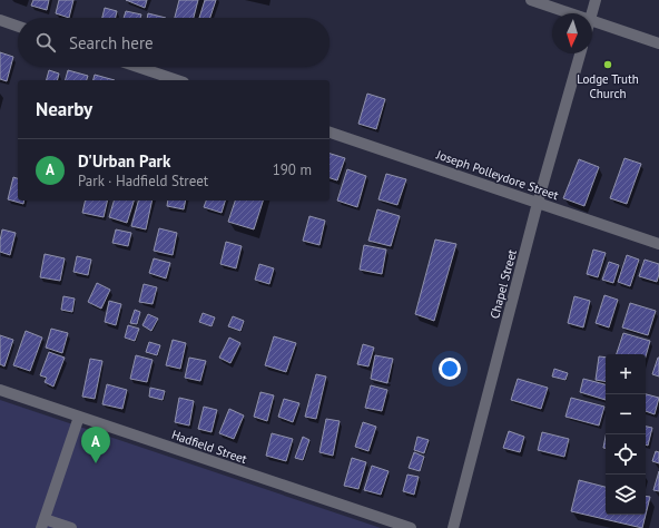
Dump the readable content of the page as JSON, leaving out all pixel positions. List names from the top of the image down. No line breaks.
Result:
{"streets":{"street":["Joseph Polleydore Street","Chapel Street","Hadfield Street"]},"crossings":[["Joseph Polleydore Street","Chapel Street"]],"places":["Lodge Truth Church"],"north":"bottom","page":{"search":"Search here","heading":"Nearby","list":[{"mark":"A","name":"D'Urban Park","note":"Park · Hadfield Street","value":"190 m"}],"map_buttons":["+","−"],"pins":"A"}}
